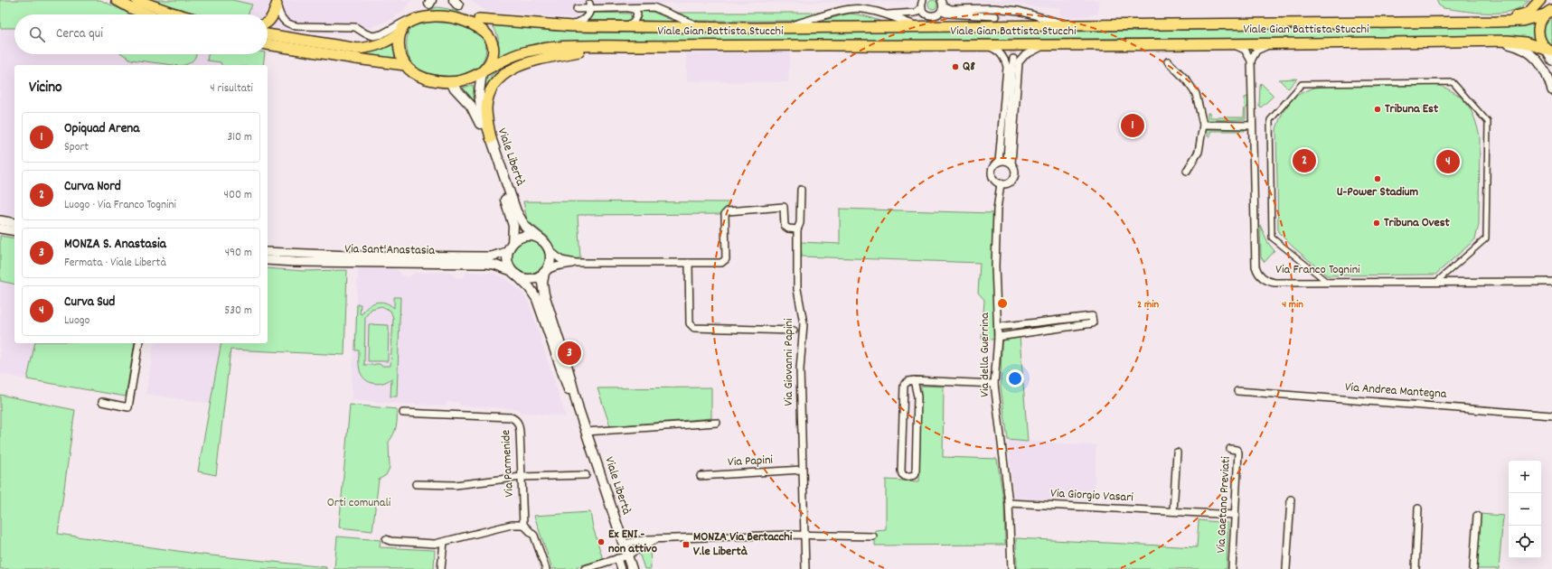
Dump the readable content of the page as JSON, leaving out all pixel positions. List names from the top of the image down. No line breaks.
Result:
{"streets":{"main road":["Viale Gian Battista Stucchi","Viale Libertà"],"street":["Via Sant'Anastasia","Via Franco Tognini","Via della Guerrina","Via Giovanni Papini","Via Andrea Mantegna","Via Papini","Via Parmenide","Via Giorgio Vasari","Via Gaetano Previati"]},"crossings":[["Viale Gian Battista Stucchi","Viale Libertà"],["Viale Libertà","Via Sant'Anastasia"],["Via della Guerrina","Via Giorgio Vasari"],["Via Giovanni Papini","Via Papini"],["Via Giorgio Vasari","Via Gaetano Previati"]],"parks":["Orti comunali"],"places":{"other":["Q8","Tribuna Est","U-Power Stadium","Tribuna Ovest","Ex ENI - non attivo"],"transit":["MONZA Via Bertacchi V.le Libertà"]},"page":{"search":"Cerca qui","heading":["Vicino","4 risultati"],"pins":["1","2","4","3"],"list":[{"mark":"1","name":"Opiquad Arena","note":"Sport","value":"310 m"},{"mark":"2","name":"Curva Nord","note":"Luogo · Via Franco Tognini","value":"400 m"},{"mark":"3","name":"MONZA S. Anastasia","note":"Fermata · Viale Libertà","value":"490 m"},{"mark":"4","name":"Curva Sud","note":"Luogo","value":"530 m"}],"map_buttons":["+","−"]},"rings":["2 min","4 min"]}
